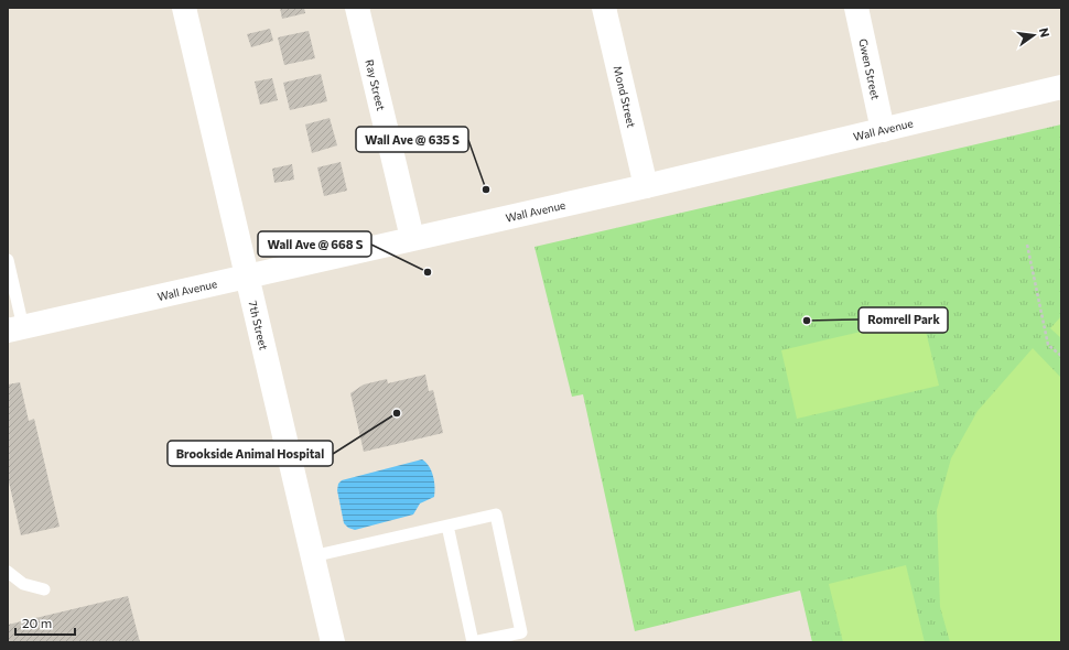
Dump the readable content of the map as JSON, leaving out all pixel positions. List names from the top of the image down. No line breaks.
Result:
{"streets":{"street":["Gwen Street","Ray Street","Mond Street","Wall Avenue","7th Street"]},"crossings":[["Gwen Street","Wall Avenue"],["Ray Street","Wall Avenue"],["Mond Street","Wall Avenue"],["Wall Avenue","7th Street"]],"places":["Wall Ave @ 635 S","Wall Ave @ 668 S","Romrell Park","Brookside Animal Hospital"],"scale_bar":"20 m","north":"right"}
